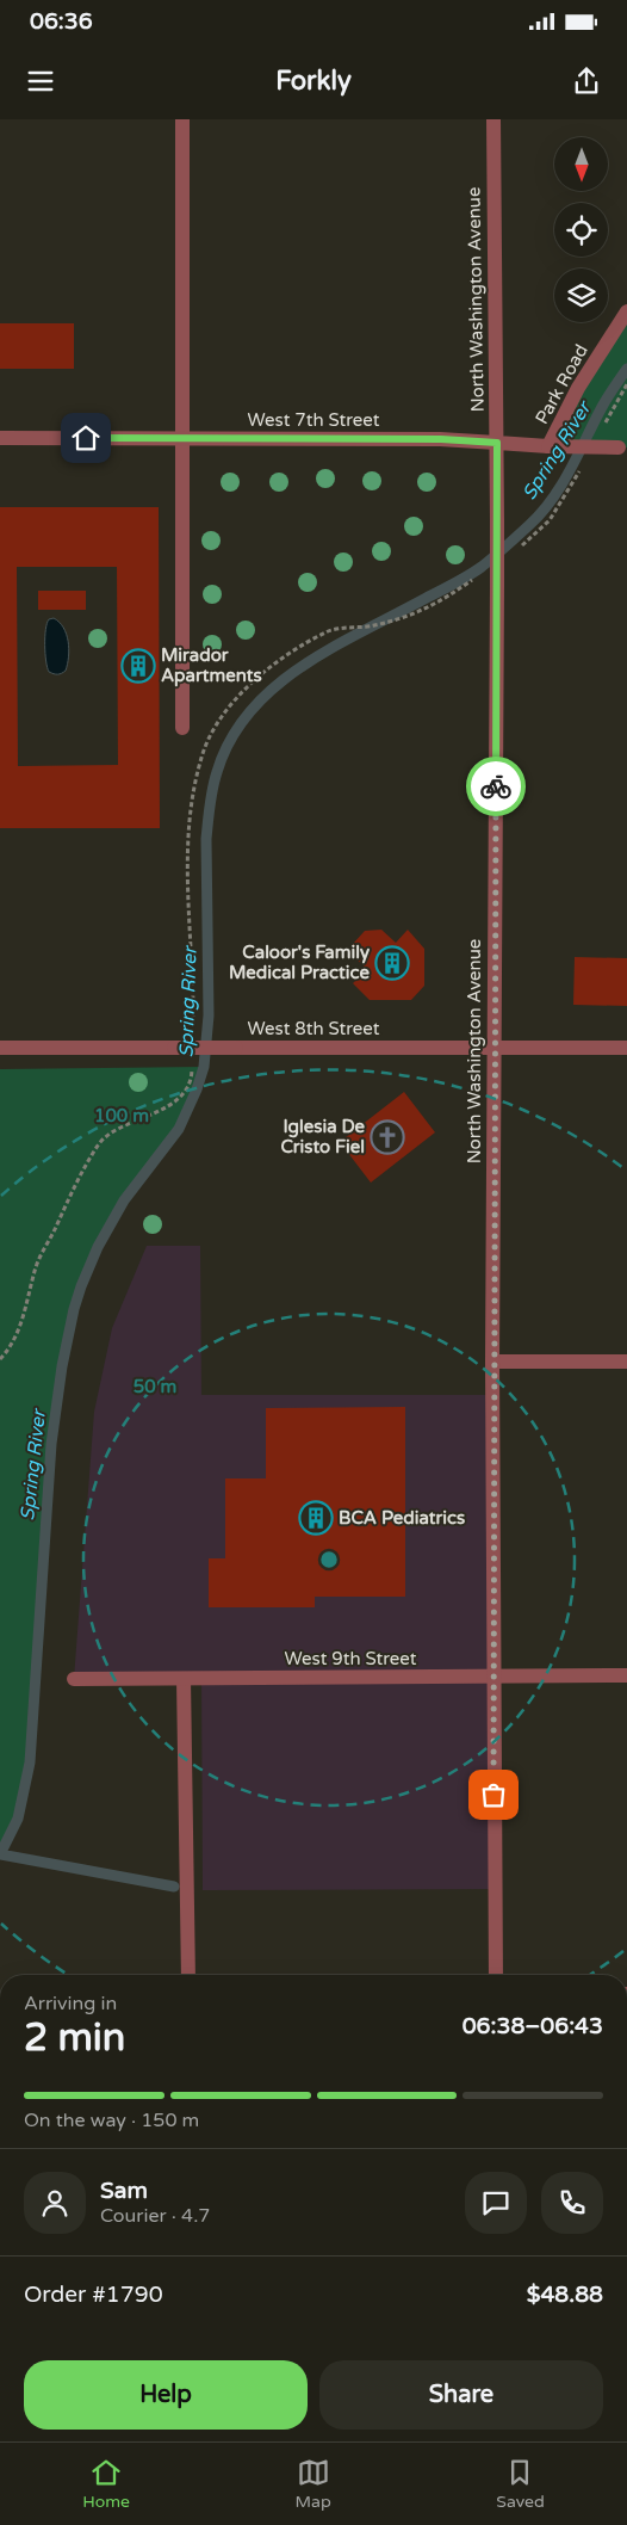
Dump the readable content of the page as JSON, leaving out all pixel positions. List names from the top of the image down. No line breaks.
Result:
{"streets":{"street":["North Washington Avenue","Park Road","West 7th Street","West 8th Street","West 9th Street"]},"crossings":[["North Washington Avenue","West 7th Street"],["North Washington Avenue","West 8th Street"],["North Washington Avenue","West 9th Street"],["Park Road","West 7th Street"]],"water":["Spring River"],"places":{"building":["Mirador Apartments","Caloor's Family Medical Practice","BCA Pediatrics"],"church":["Iglesia De Cristo Fiel"]},"north":"bottom","page":{"status":"06:36","header":"Forkly","heading":["2 min","Arriving in","06:38–06:43"],"panel":["Sam","Courier · 4.7","Order #1790","$48.88"],"bar":"On the way · 150 m","buttons":["Help","Share"],"tabs":["Home","Map","Saved"]},"rings":["100 m","50 m"]}
